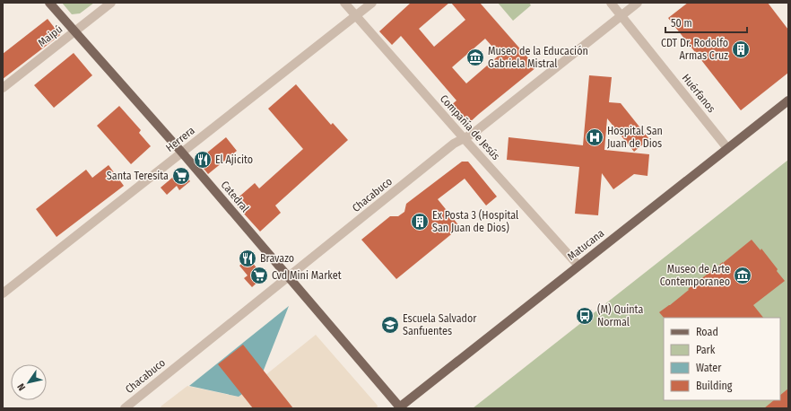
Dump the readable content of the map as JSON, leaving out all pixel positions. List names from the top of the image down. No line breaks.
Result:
{"streets":{"main road":["Catedral","Matucana"],"street":["Maipú","Huérfanos","Compañía de Jesús","Herrera","Chacabuco"]},"crossings":[["Maipú","Catedral"],["Huérfanos","Chacabuco"],["Huérfanos","Matucana"],["Compañía de Jesús","Herrera"],["Compañía de Jesús","Chacabuco"],["Compañía de Jesús","Matucana"],["Herrera","Catedral"],["Chacabuco","Catedral"],["Catedral","Matucana"]],"places":{"building":["CDT Dr. Rodolfo Armas Cruz","Ex Posta 3 (Hospital San Juan de Dios)"],"museum":["Museo de la Educación Gabriela Mistral","Museo de Arte Contemporaneo"],"hospital":["Hospital San Juan de Dios"],"restaurant":["El Ajicito","Bravazo"],"supermarket":["Santa Teresita","Cvd Mini Market"],"bus stop":["(M) Quinta Normal"],"school or university":["Escuela Salvador Sanfuentes"]},"legend":["Road","Park","Water","Building"],"scale_bar":"50 m","north":"bottom left"}
